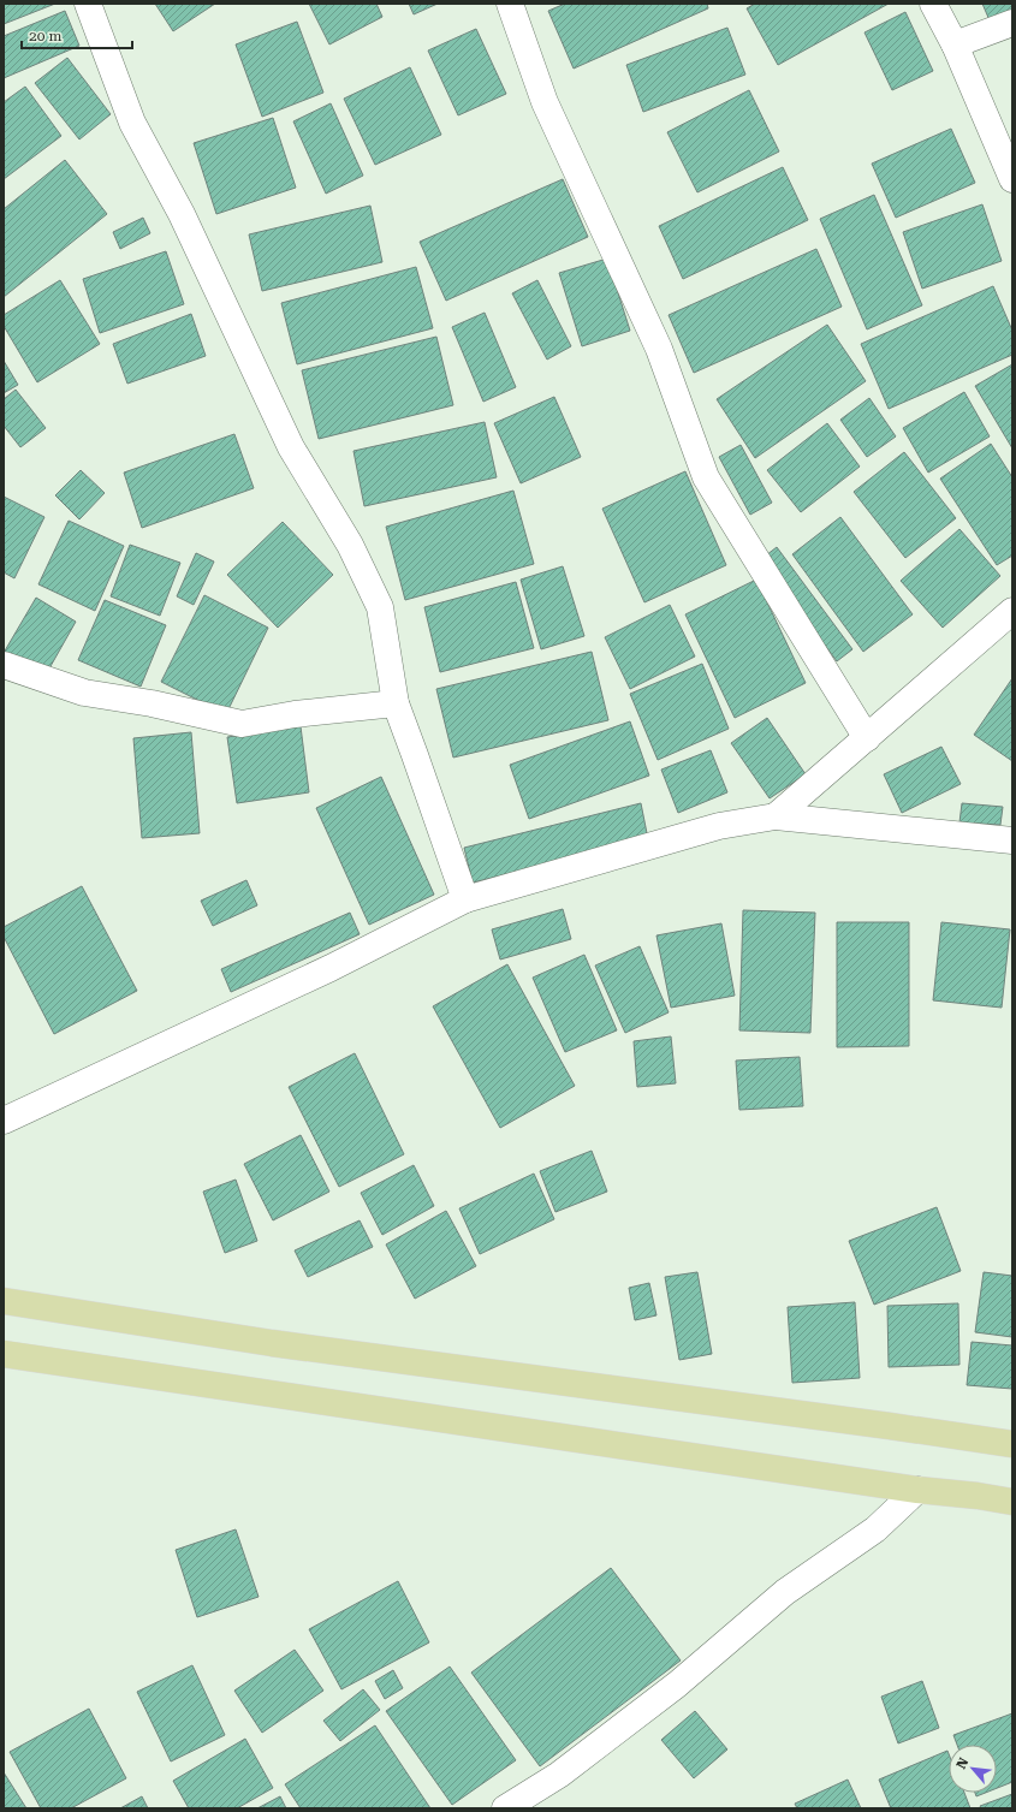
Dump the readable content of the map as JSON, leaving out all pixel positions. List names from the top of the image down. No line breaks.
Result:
{"scale_bar":"20 m","north":"top left"}
